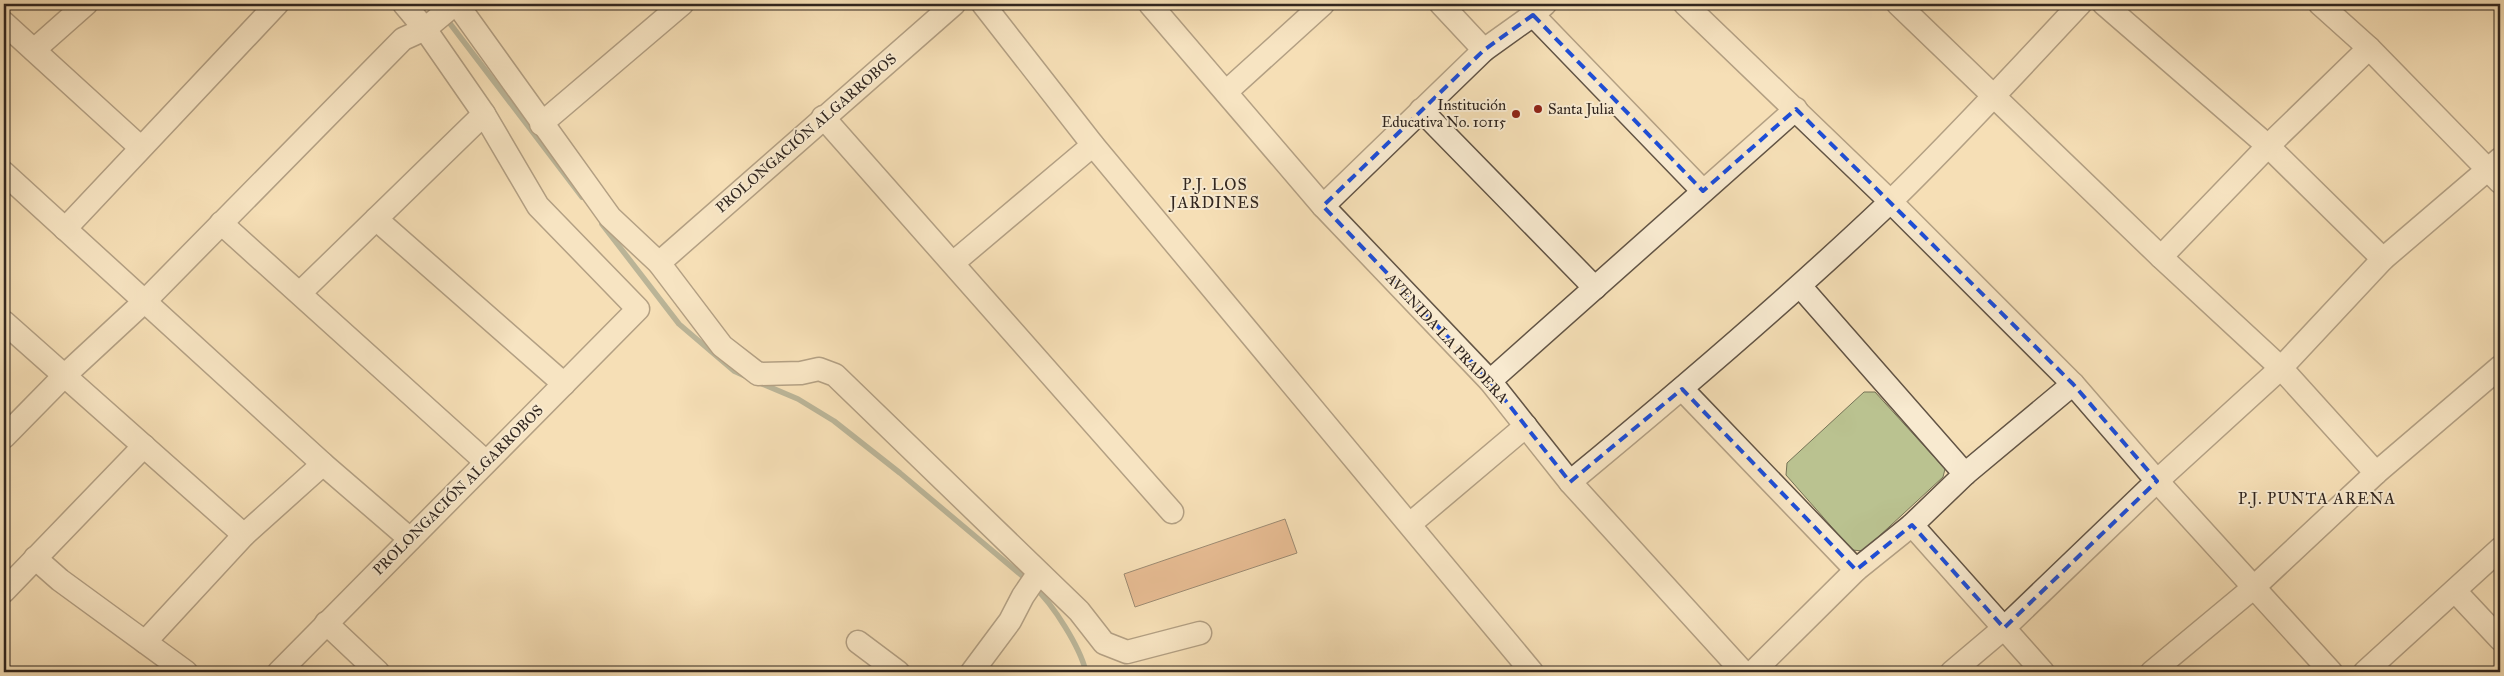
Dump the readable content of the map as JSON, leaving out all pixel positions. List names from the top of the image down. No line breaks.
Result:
{"streets":{"street":["PROLONGACIÓN ALGARROBOS","AVENIDA LA PRADERA"]},"districts":["P.J. LOS JARDINES","P.J. PUNTA ARENA"],"places":["Santa Julia","Institución Educativa No. 10115"]}
